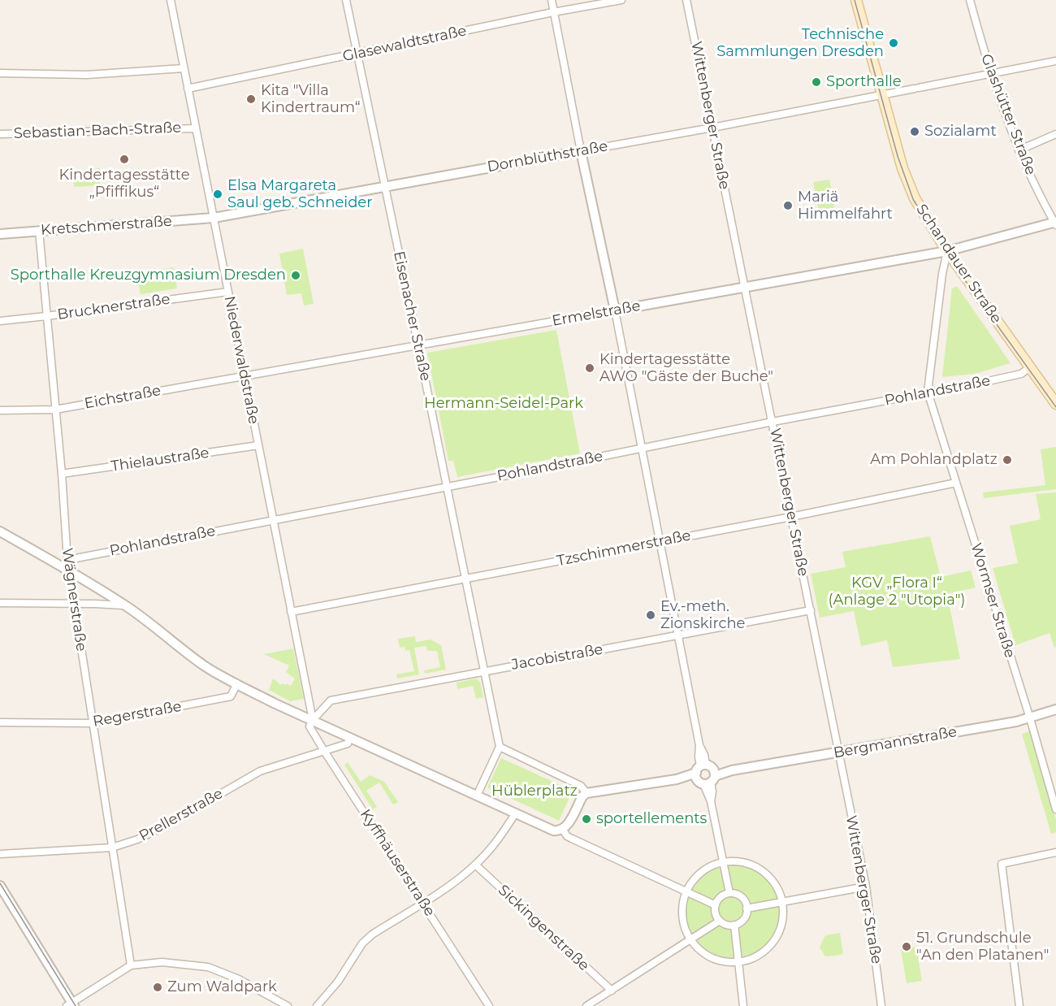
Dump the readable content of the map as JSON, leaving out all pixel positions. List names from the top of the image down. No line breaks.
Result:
{"streets":{"main road":["Schandauer Straße"],"street":["Glasewaldtstraße","Glashütter Straße","Wittenberger Straße","Sebastian-Bach-Straße","Dornblüthstraße","Kretschmerstraße","Brucknerstraße","Ermelstraße","Eisenacher Straße","Niederwaldstraße","Pohlandstraße","Eichstraße","Thielaustraße","Tzschimmerstraße","Wägnerstraße","Wormser Straße","Jacobistraße","Regerstraße","Bergmannstraße","Prellerstraße","Kyffhäuserstraße","Sickingenstraße"]},"crossings":[["Glasewaldtstraße","Eisenacher Straße"],["Glasewaldtstraße","Niederwaldstraße"],["Glashütter Straße","Dornblüthstraße"],["Glashütter Straße","Ermelstraße"],["Wittenberger Straße","Dornblüthstraße"],["Wittenberger Straße","Ermelstraße"],["Wittenberger Straße","Pohlandstraße"],["Wittenberger Straße","Tzschimmerstraße"],["Wittenberger Straße","Jacobistraße"],["Wittenberger Straße","Bergmannstraße"],["Sebastian-Bach-Straße","Niederwaldstraße"],["Dornblüthstraße","Kretschmerstraße"],["Dornblüthstraße","Schandauer Straße"],["Dornblüthstraße","Eisenacher Straße"],["Dornblüthstraße","Niederwaldstraße"],["Kretschmerstraße","Niederwaldstraße"],["Kretschmerstraße","Wägnerstraße"],["Schandauer Straße","Ermelstraße"],["Schandauer Straße","Pohlandstraße"],["Brucknerstraße","Niederwaldstraße"],["Brucknerstraße","Wägnerstraße"],["Ermelstraße","Eisenacher Straße"],["Ermelstraße","Niederwaldstraße"],["Ermelstraße","Eichstraße"],["Eisenacher Straße","Pohlandstraße"],["Eisenacher Straße","Tzschimmerstraße"],["Eisenacher Straße","Jacobistraße"],["Niederwaldstraße","Pohlandstraße"],["Niederwaldstraße","Eichstraße"],["Niederwaldstraße","Thielaustraße"],["Niederwaldstraße","Tzschimmerstraße"],["Niederwaldstraße","Jacobistraße"],["Niederwaldstraße","Kyffhäuserstraße"],["Pohlandstraße","Wägnerstraße"],["Pohlandstraße","Wormser Straße"],["Eichstraße","Wägnerstraße"],["Thielaustraße","Wägnerstraße"],["Tzschimmerstraße","Wormser Straße"],["Wägnerstraße","Regerstraße"],["Wägnerstraße","Prellerstraße"],["Wormser Straße","Bergmannstraße"],["Jacobistraße","Kyffhäuserstraße"],["Prellerstraße","Kyffhäuserstraße"]],"parks":["Hermann-Seidel-Park","KGV „Flora I“ (Anlage 2 \"Utopia\")","Hüblerplatz"],"places":["Technische Sammlungen Dresden","Sporthalle","Kita \"Villa Kindertraum“","Sozialamt","Kindertagesstätte „Pfiffikus“","Elsa Margareta Saul geb. Schneider","Mariä Himmelfahrt","Sporthalle Kreuzgymnasium Dresden","Kindertagesstätte AWO \"Gäste der Buche\"","Am Pohlandplatz","Ev.-meth. Zionskirche","sportellements","51. Grundschule \"An den Platanen\"","Zum Waldpark"]}
